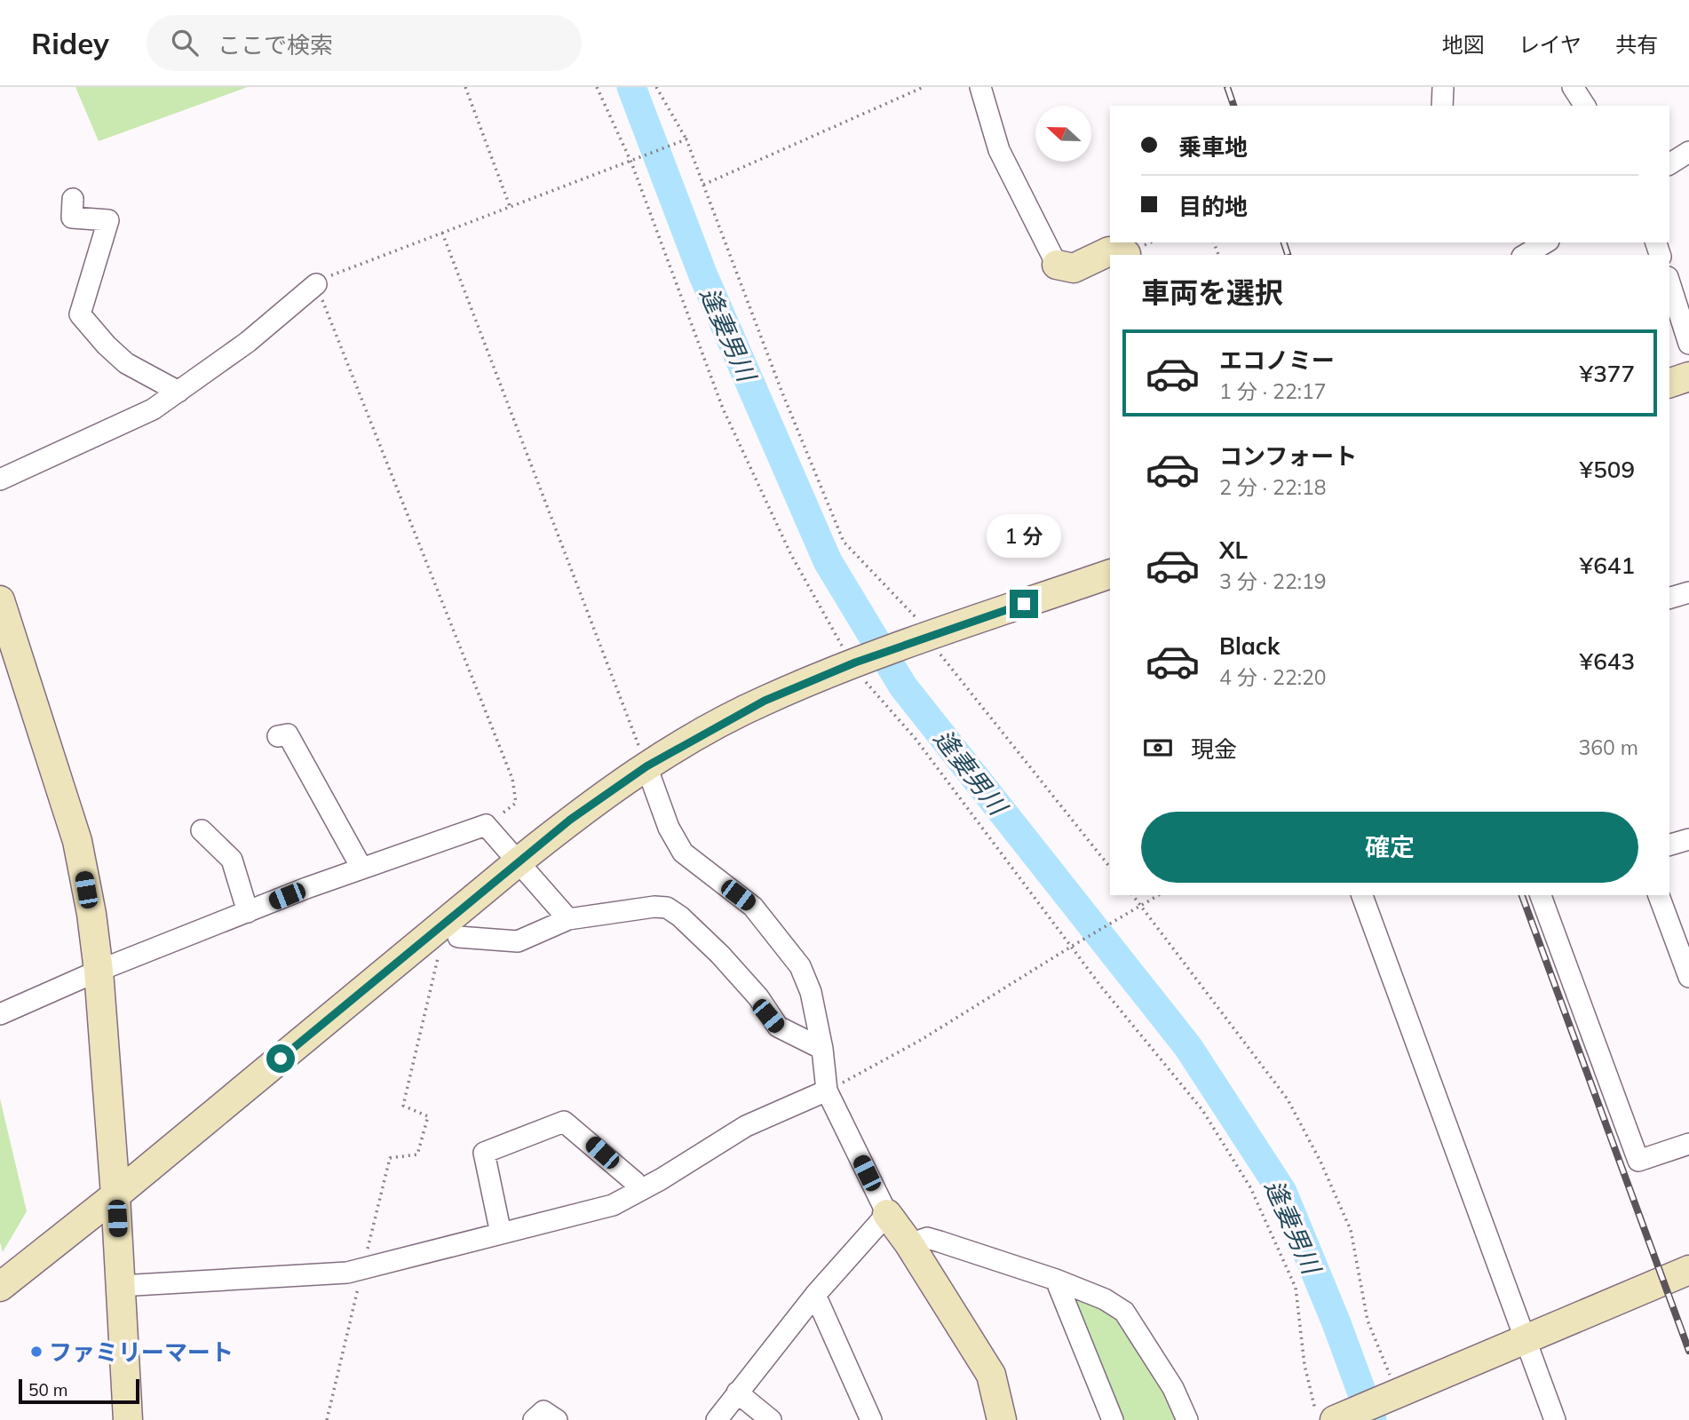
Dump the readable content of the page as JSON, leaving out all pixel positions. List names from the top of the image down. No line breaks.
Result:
{"water":["逢妻男川"],"places":["ファミリーマート"],"scale_bar":"50 m","north":"left","page":{"header":"Ridey","search":"ここで検索","nav":["地図","レイヤ","共有"],"banner":["乗車地","目的地"],"heading":"車両を選択","list":[{"name":"エコノミー","note":"1 分 · 22:17","value":"¥377"},{"name":"コンフォート","note":"2 分 · 22:18","value":"¥509"},{"name":"XL","note":"3 分 · 22:19","value":"¥641"},{"name":"Black","note":"4 分 · 22:20","value":"¥643"}],"bubble":"1 分","pay":["現金","360 m"],"buttons":"確定","scale":"50 m"}}
